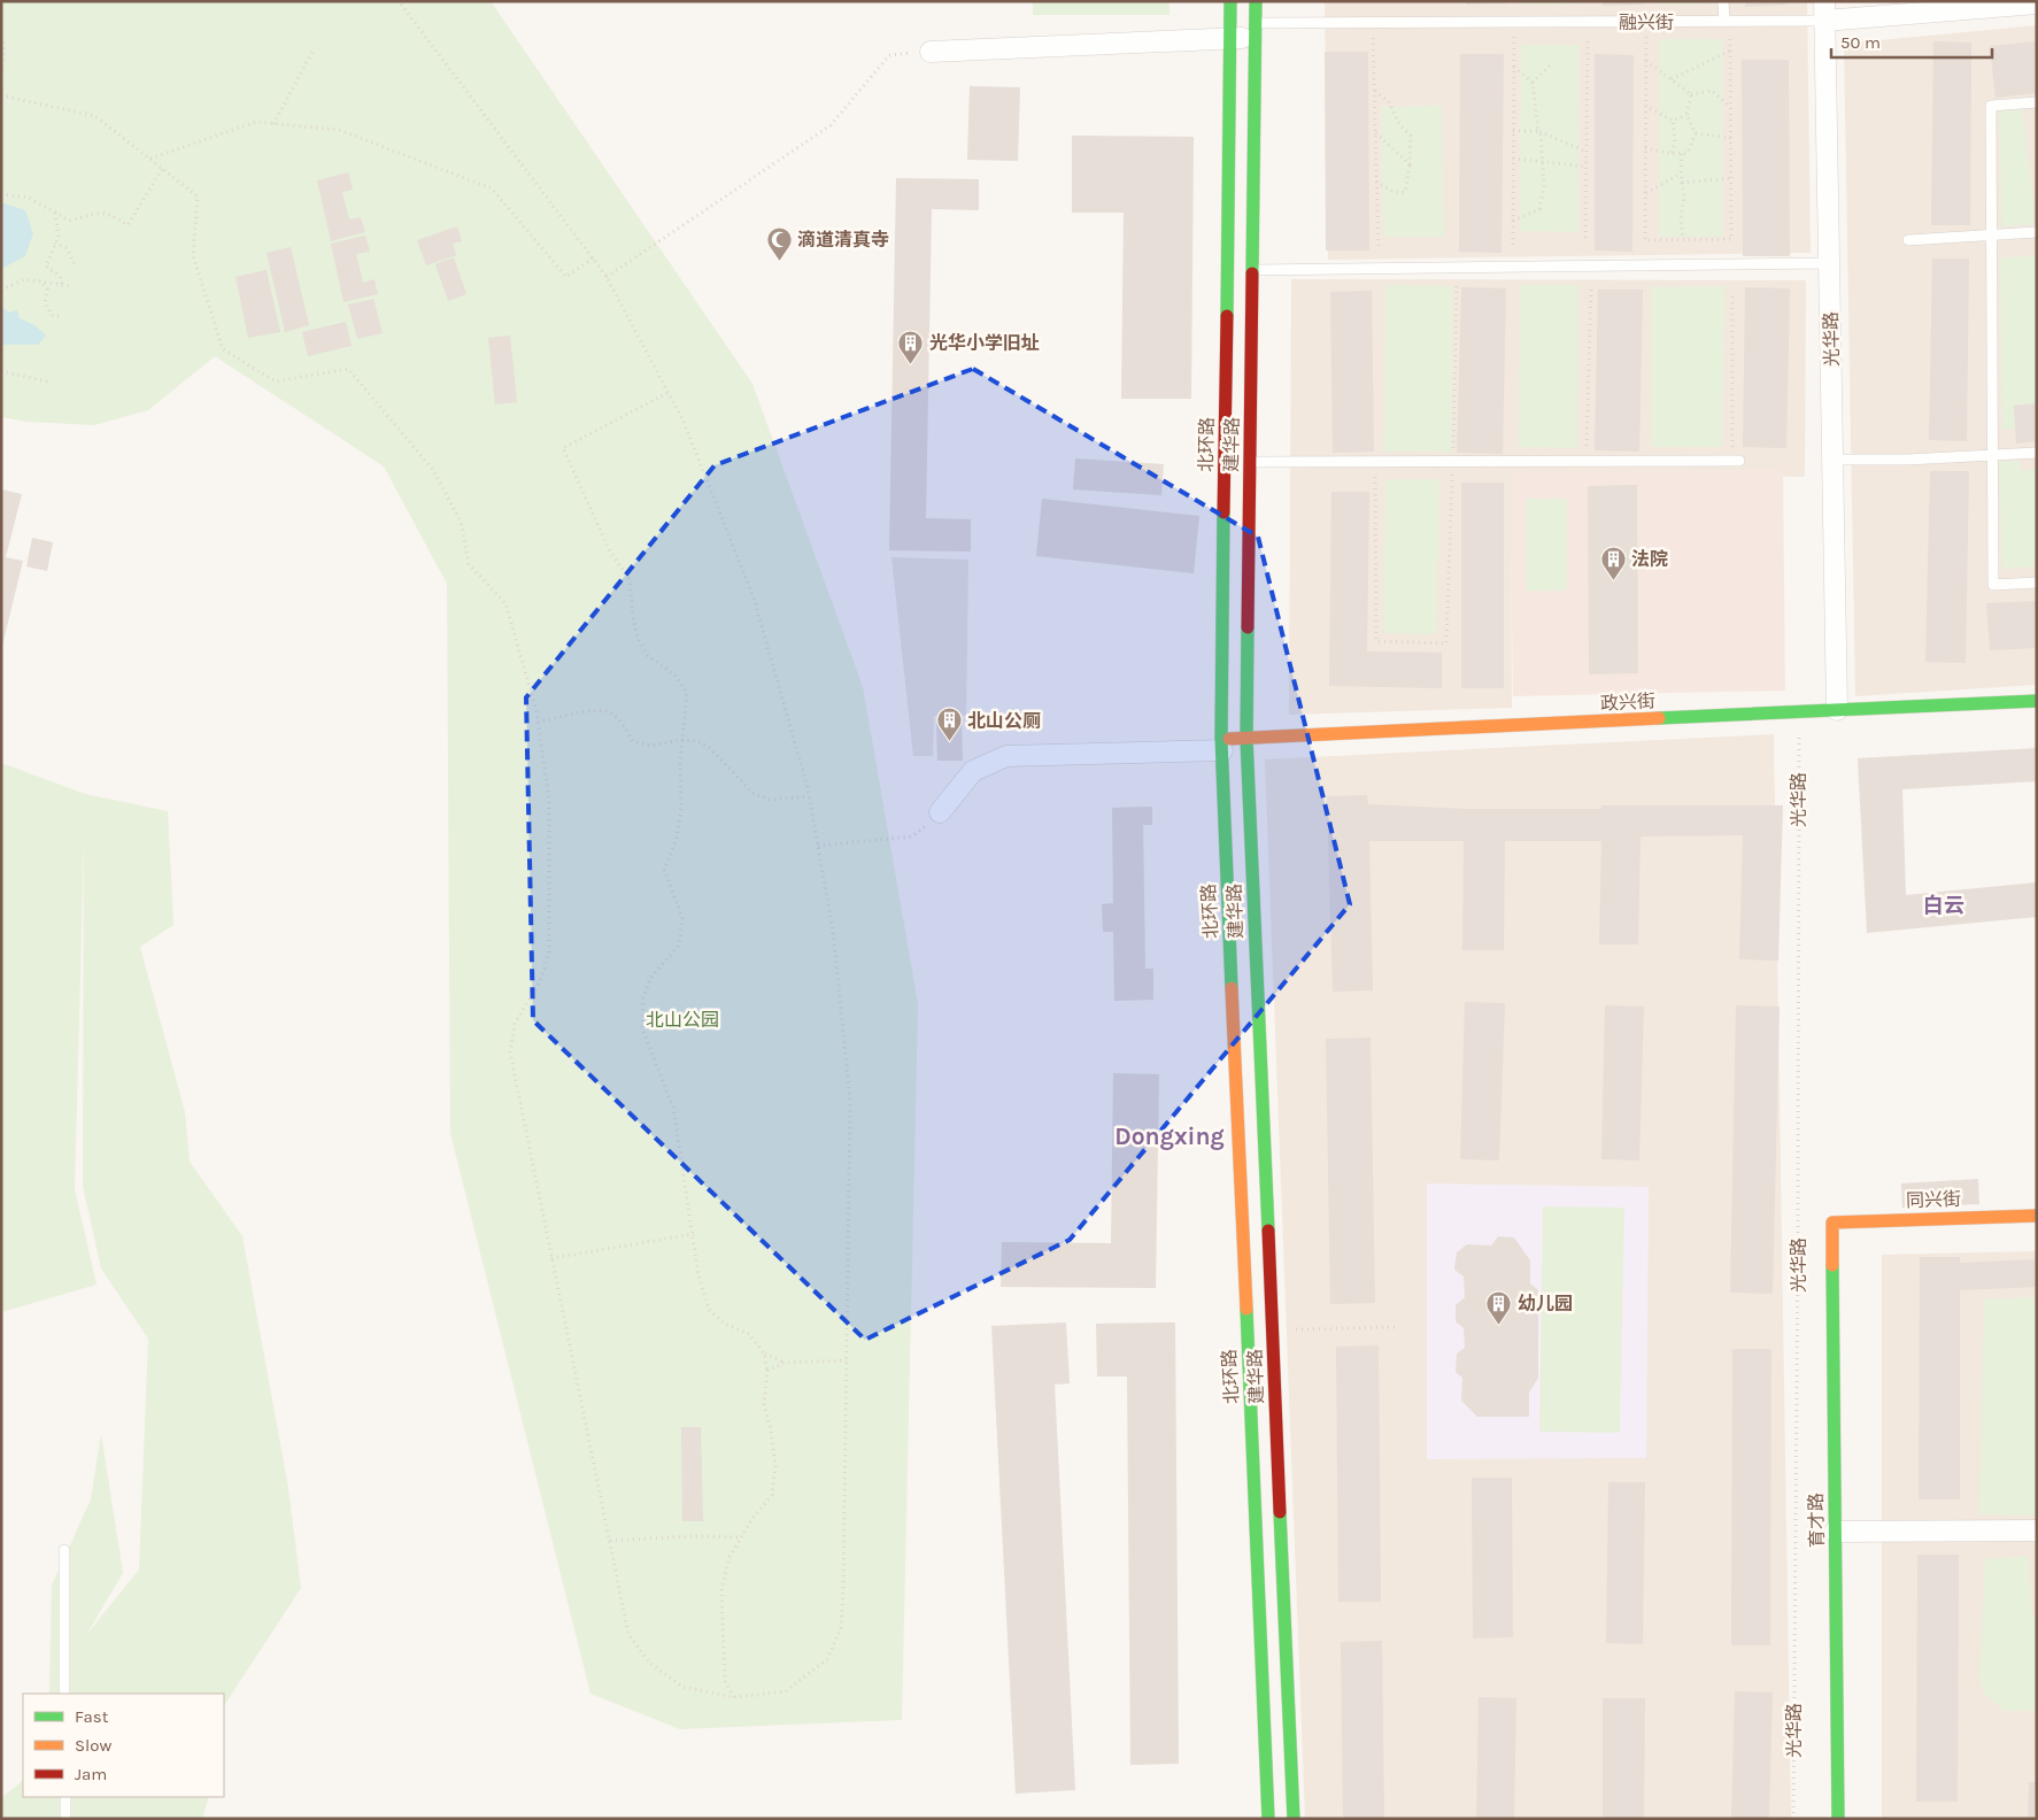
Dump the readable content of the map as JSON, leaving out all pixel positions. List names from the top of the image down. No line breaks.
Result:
{"streets":{"street":["融兴街","光华路","北环路","建华路","政兴街","同兴街","育才路"]},"crossings":[["融兴街","光华路"],["融兴街","建华路"],["光华路","政兴街"],["北环路","建华路"],["北环路","政兴街"],["建华路","政兴街"],["同兴街","育才路"]],"districts":["白云","Dongxing"],"parks":["北山公园"],"places":{"mosque":["滴道清真寺"],"building":["光华小学旧址","法院","北山公厕","幼儿园"]},"legend":["Fast","Slow","Jam"],"scale_bar":"50 m"}
